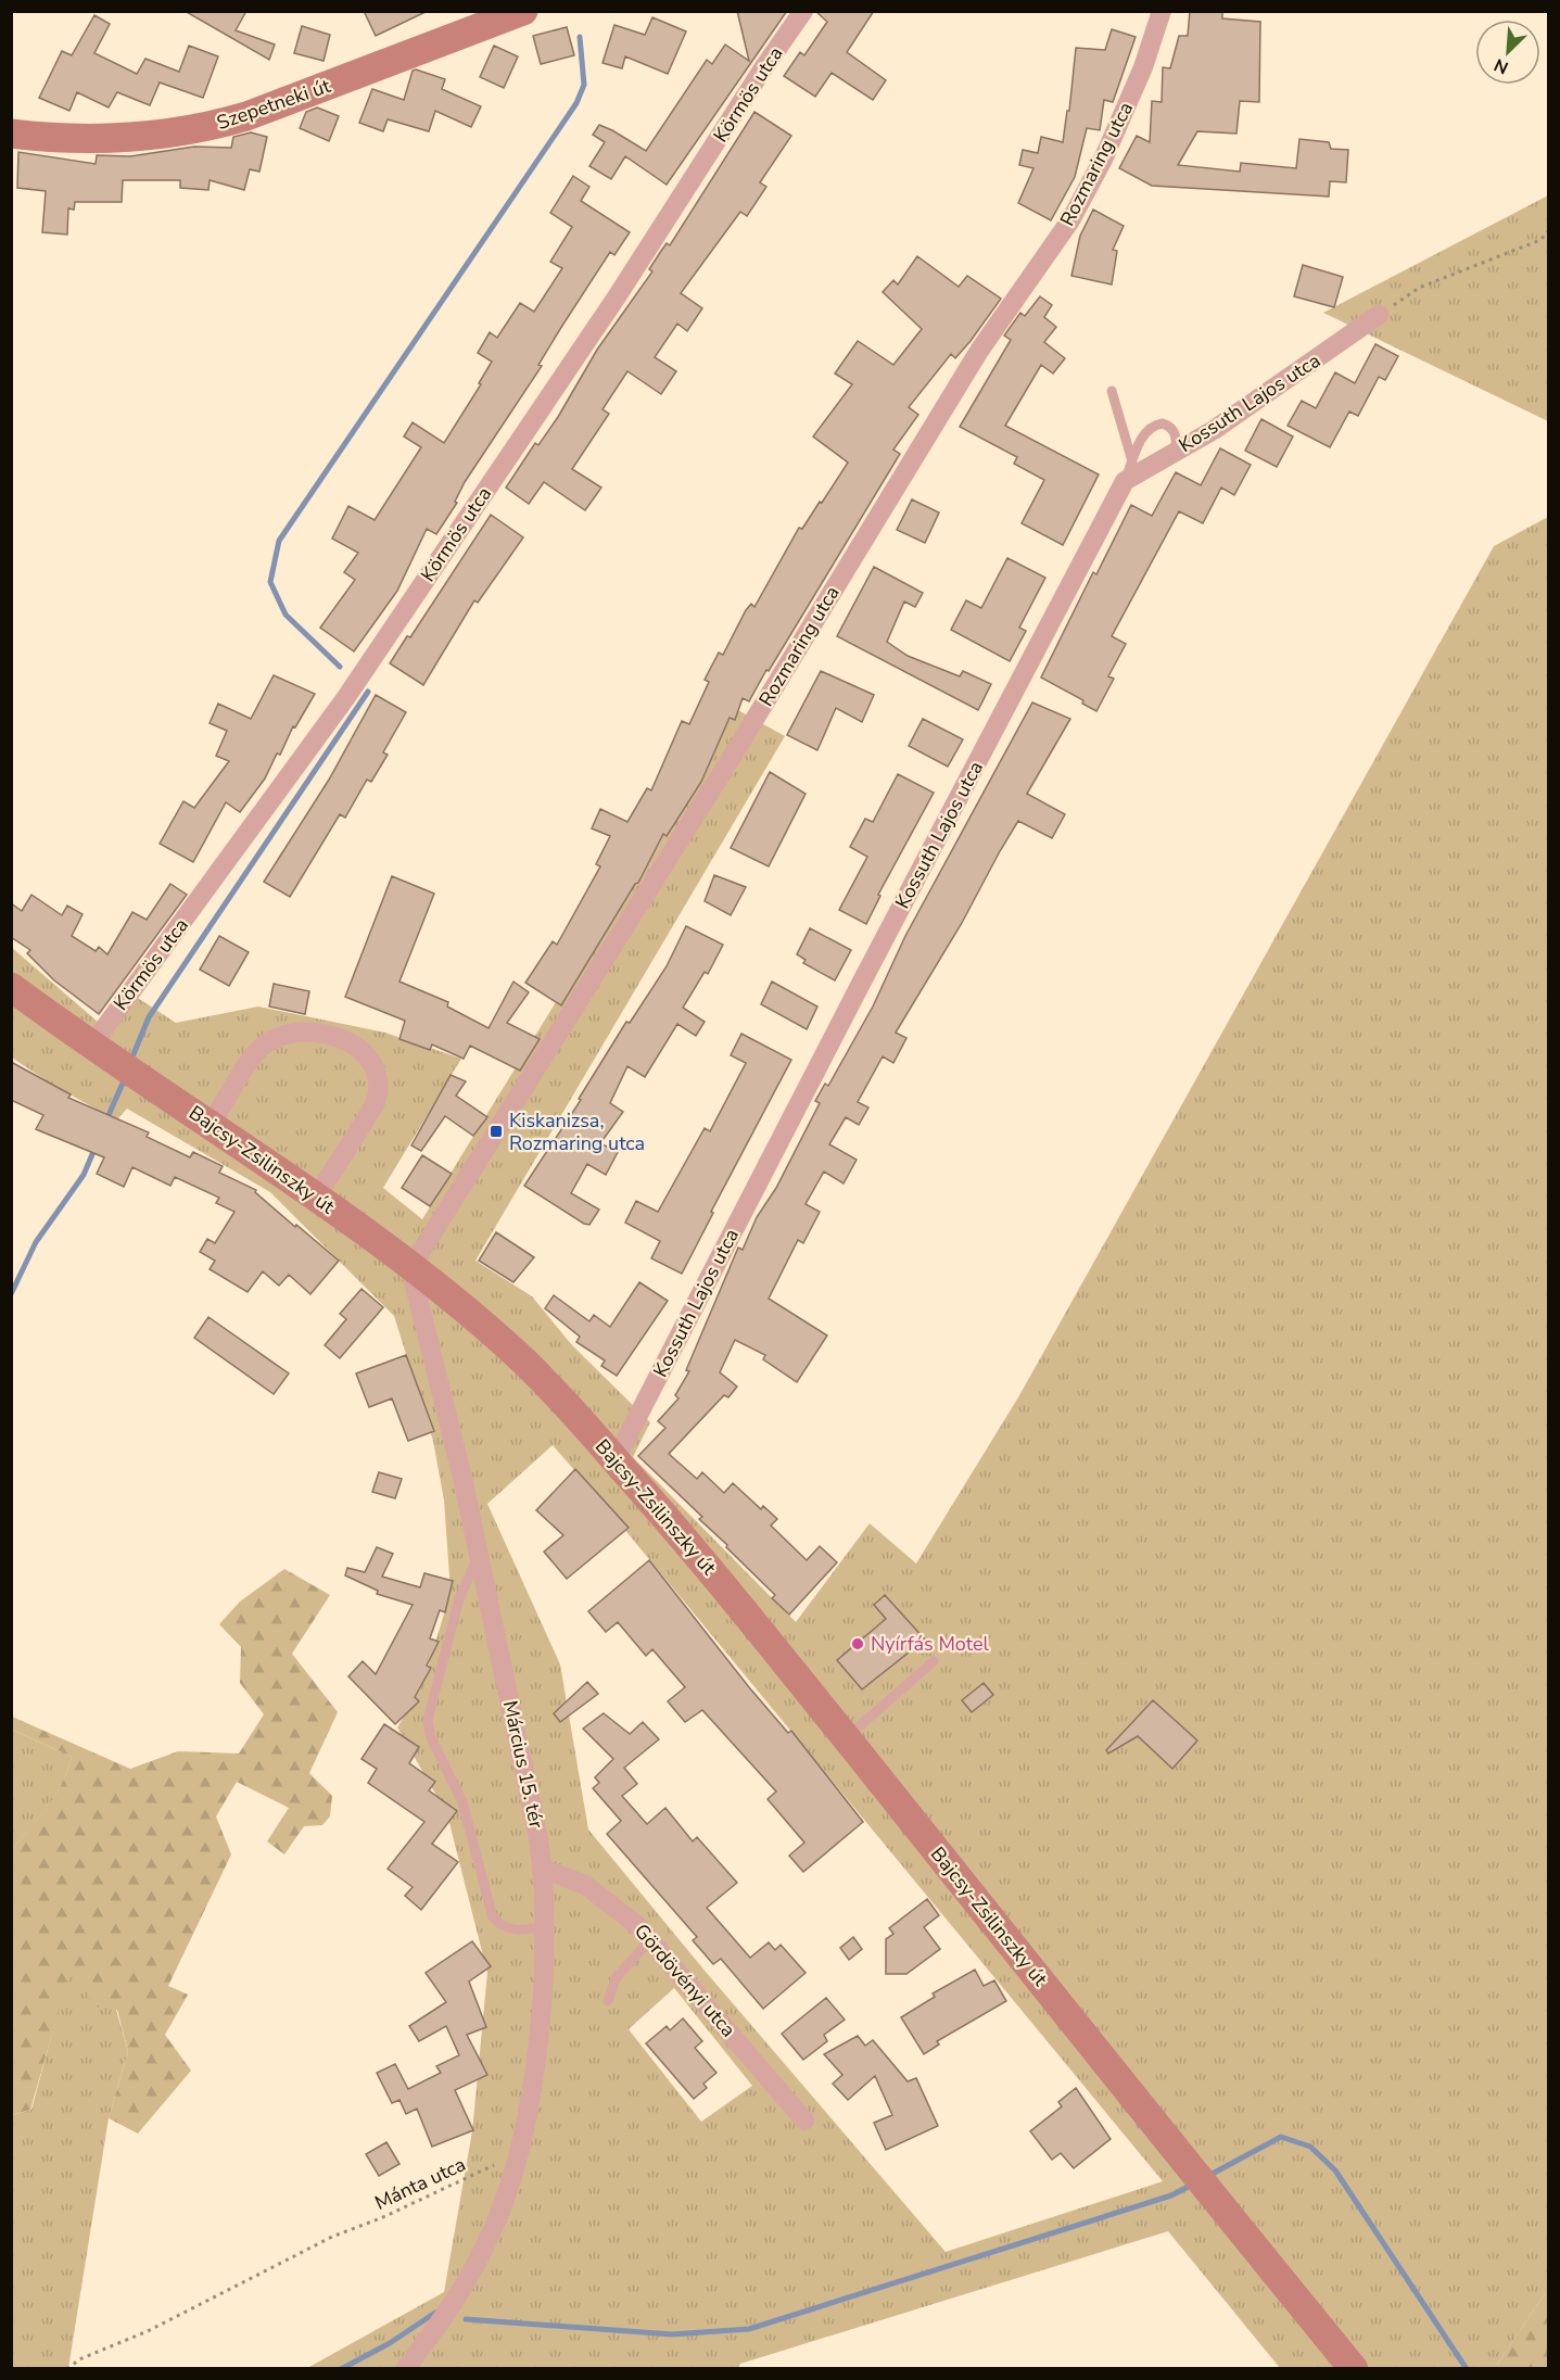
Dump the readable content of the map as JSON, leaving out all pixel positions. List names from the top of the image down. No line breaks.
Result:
{"streets":{"main road":["Szepetneki út","Bajcsy-Zsilinszky út"],"street":["Körmös utca","Rozmaring utca","Kossuth Lajos utca","Március 15. tér","Gördövényi utca"],"path":["Mánta utca"]},"crossings":[["Körmös utca","Bajcsy-Zsilinszky út"],["Rozmaring utca","Bajcsy-Zsilinszky út"],["Rozmaring utca","Március 15. tér"],["Kossuth Lajos utca","Bajcsy-Zsilinszky út"],["Bajcsy-Zsilinszky út","Március 15. tér"],["Március 15. tér","Gördövényi utca"],["Március 15. tér","Mánta utca"]],"places":{"transit":["Kiskanizsa, Rozmaring utca"],"other":["Nyírfás Motel"]},"north":"bottom left"}
